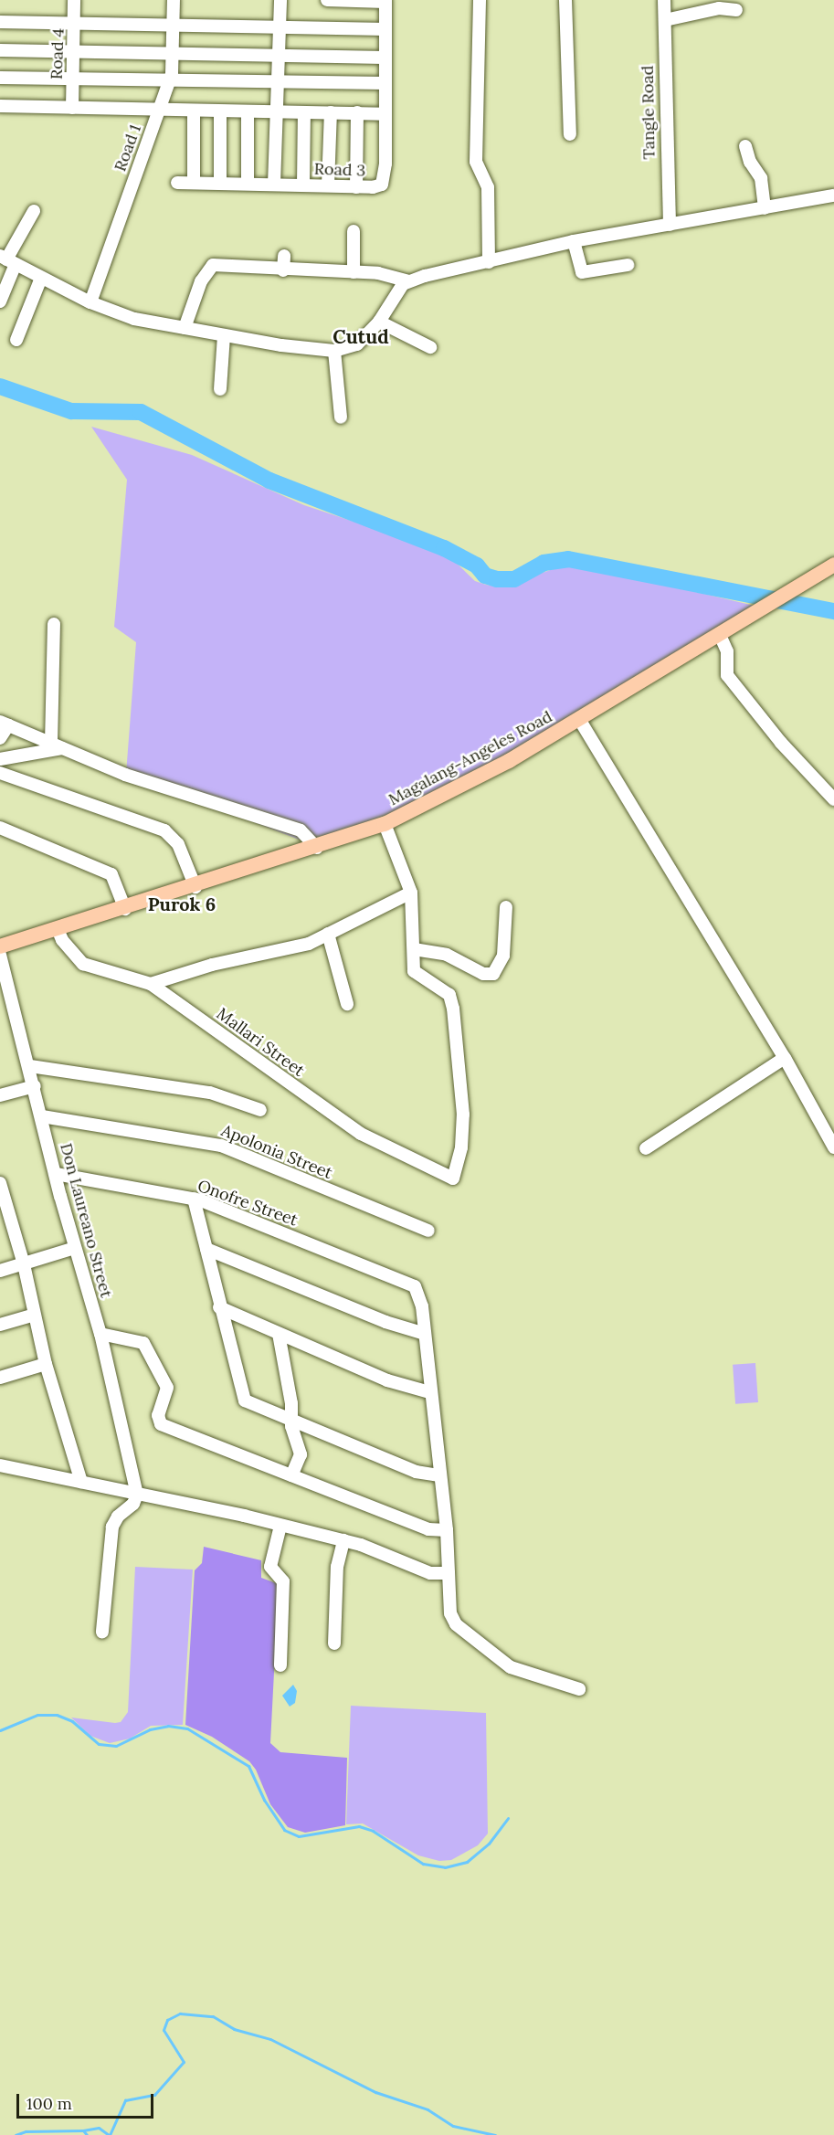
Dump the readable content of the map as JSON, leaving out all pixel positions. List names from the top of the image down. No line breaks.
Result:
{"streets":{"main road":["Magalang-Angeles Road"],"street":["Road 4","Tangle Road","Road 1","Road 3","Mallari Street","Apolonia Street","Onofre Street","Don Laureano Street"]},"crossings":[["Magalang-Angeles Road","Mallari Street"],["Apolonia Street","Don Laureano Street"],["Onofre Street","Don Laureano Street"]],"districts":["Cutud","Purok 6"],"scale_bar":"100 m"}
